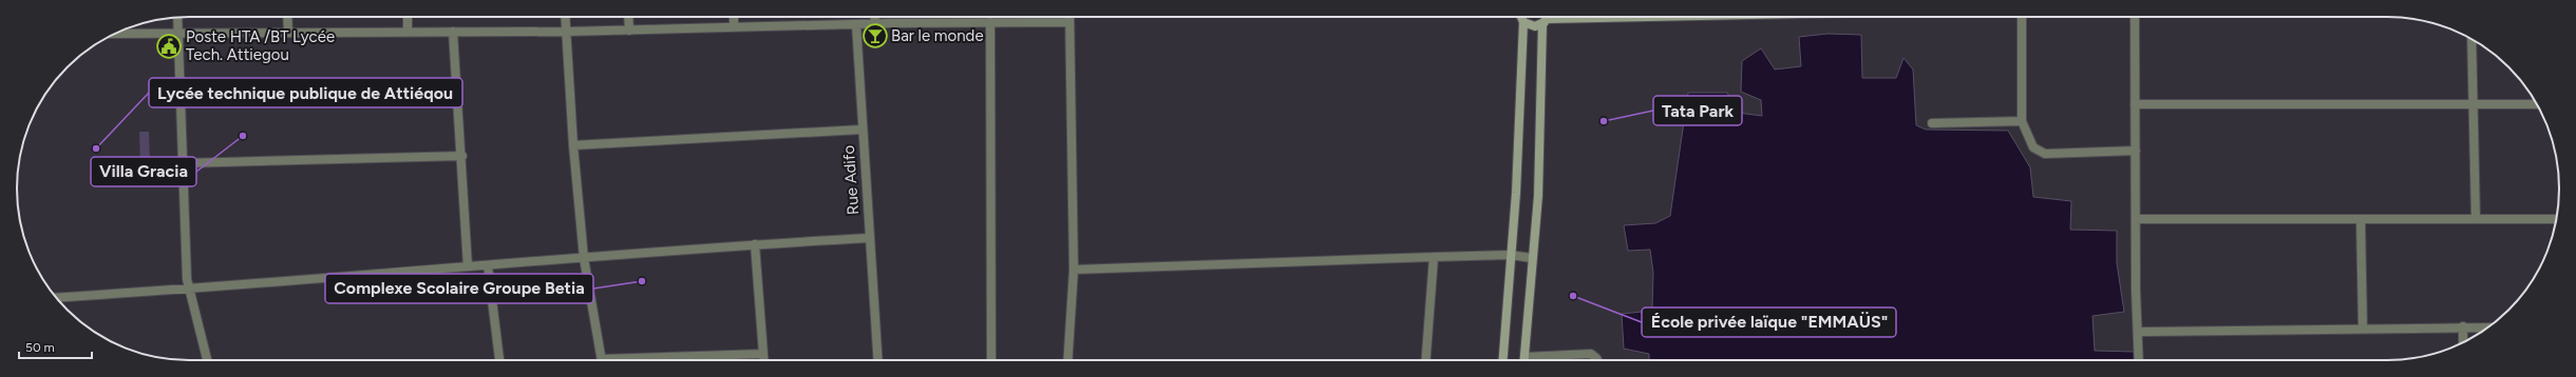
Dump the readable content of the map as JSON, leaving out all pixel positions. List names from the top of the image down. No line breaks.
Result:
{"streets":{"street":["Rue Adifo"]},"places":{"bar":["Bar le monde"],"public building":["Poste HTA /BT Lycée Tech. Attiegou"],"other":["Tata Park","Villa Gracia","Lycée technique publique de Attiéqou","Complexe Scolaire Groupe Betia","École privée laïque \"EMMAÜS\""]},"scale_bar":"50 m"}
